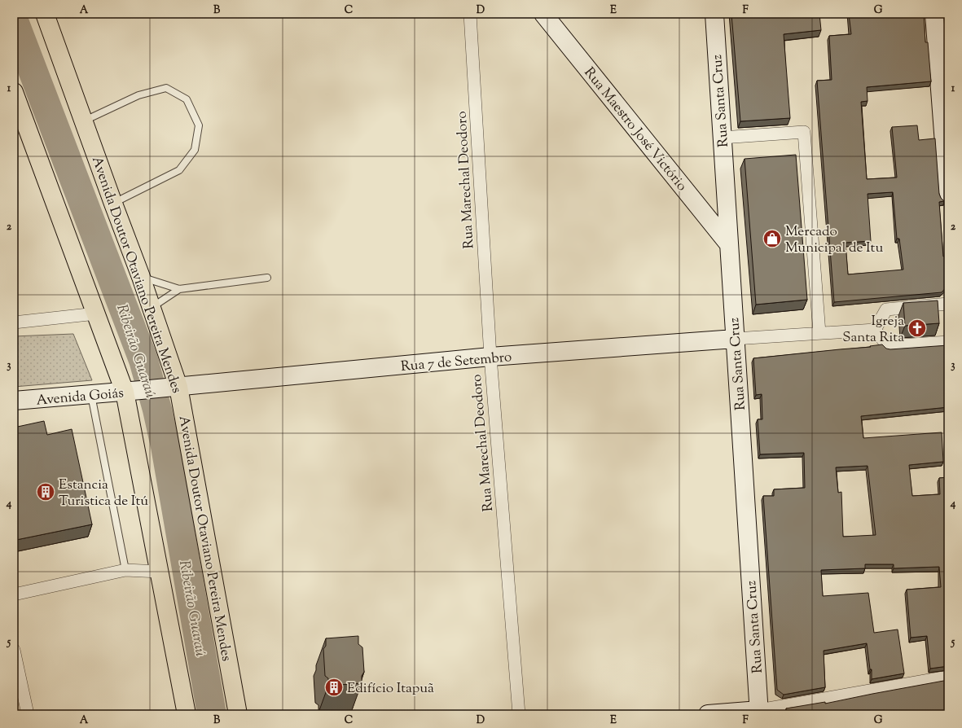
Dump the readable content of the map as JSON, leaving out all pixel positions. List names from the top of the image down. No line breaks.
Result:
{"streets":{"main road":["Avenida Doutor Otaviano Pereira Mendes"],"street":["Rua Santa Cruz","Rua Maestro José Victório","Rua Marechal Deodoro","Rua 7 de Setembro","Avenida Goiás"]},"crossings":[["Rua Santa Cruz","Rua Maestro José Victório"],["Rua Santa Cruz","Rua 7 de Setembro"],["Rua Marechal Deodoro","Rua 7 de Setembro"],["Avenida Doutor Otaviano Pereira Mendes","Rua 7 de Setembro"],["Avenida Doutor Otaviano Pereira Mendes","Avenida Goiás"],["Rua 7 de Setembro","Avenida Goiás"]],"water":["Ribeirão Guaraú"],"places":{"shop":["Mercado Municipal de Itu"],"church":["Igreja Santa Rita"],"building":["Estancia Turistica de Itú","Edifício Itapuã"]},"grid":{"columns":["A","B","C","D","E","F","G"],"rows":["1","2","3","4","5"]}}
